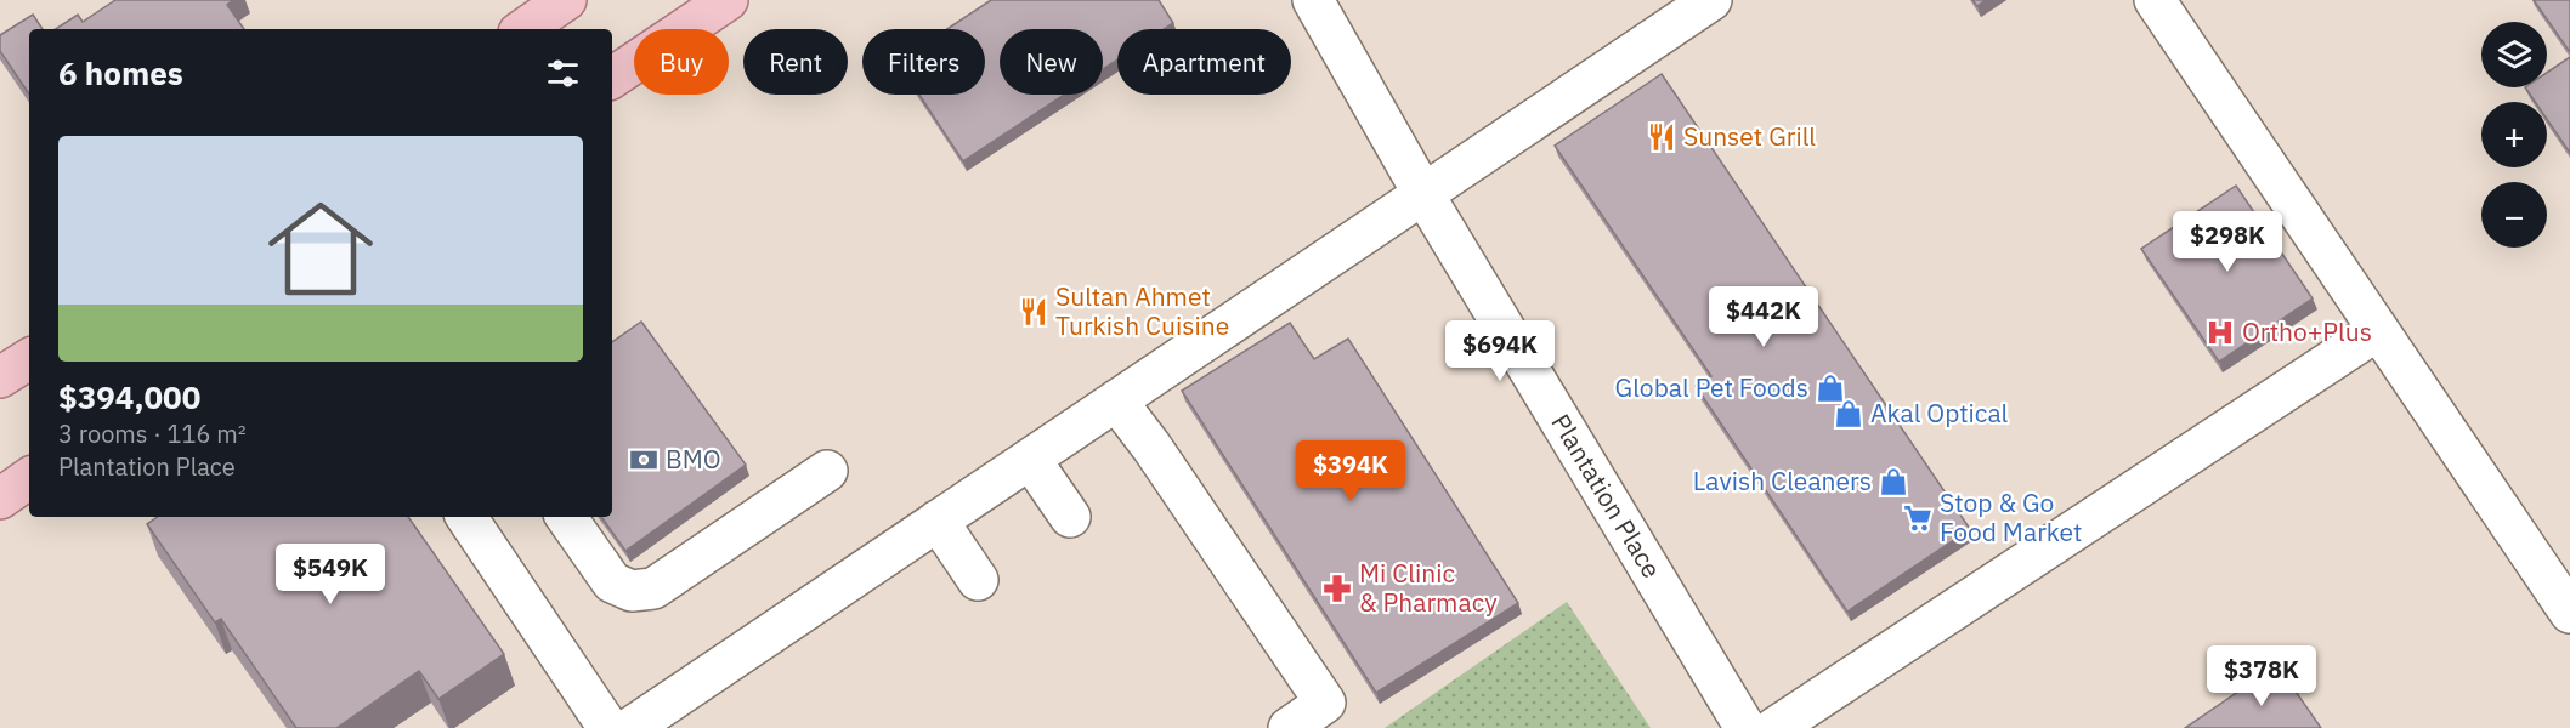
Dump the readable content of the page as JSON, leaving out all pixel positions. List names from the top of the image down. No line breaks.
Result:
{"streets":{"street":["Plantation Place"]},"places":{"restaurant":["Sunset Grill","Sultan Ahmet Turkish Cuisine"],"hospital":["Ortho+Plus"],"shop":["Global Pet Foods","Akal Optical","Lavish Cleaners"],"bank":["BMO"],"supermarket":["Stop & Go Food Market"],"pharmacy":["Mi Clinic & Pharmacy"]},"page":{"map_buttons":["+","−"],"chip":["Buy","Rent","Filters","New","Apartment"],"heading":"6 homes","list":[{"name":"$394,000","note":"3 rooms · 116 m² · Plantation Place"}],"price":["$298K","$442K","$694K","$394K","$549K","$378K"]}}
